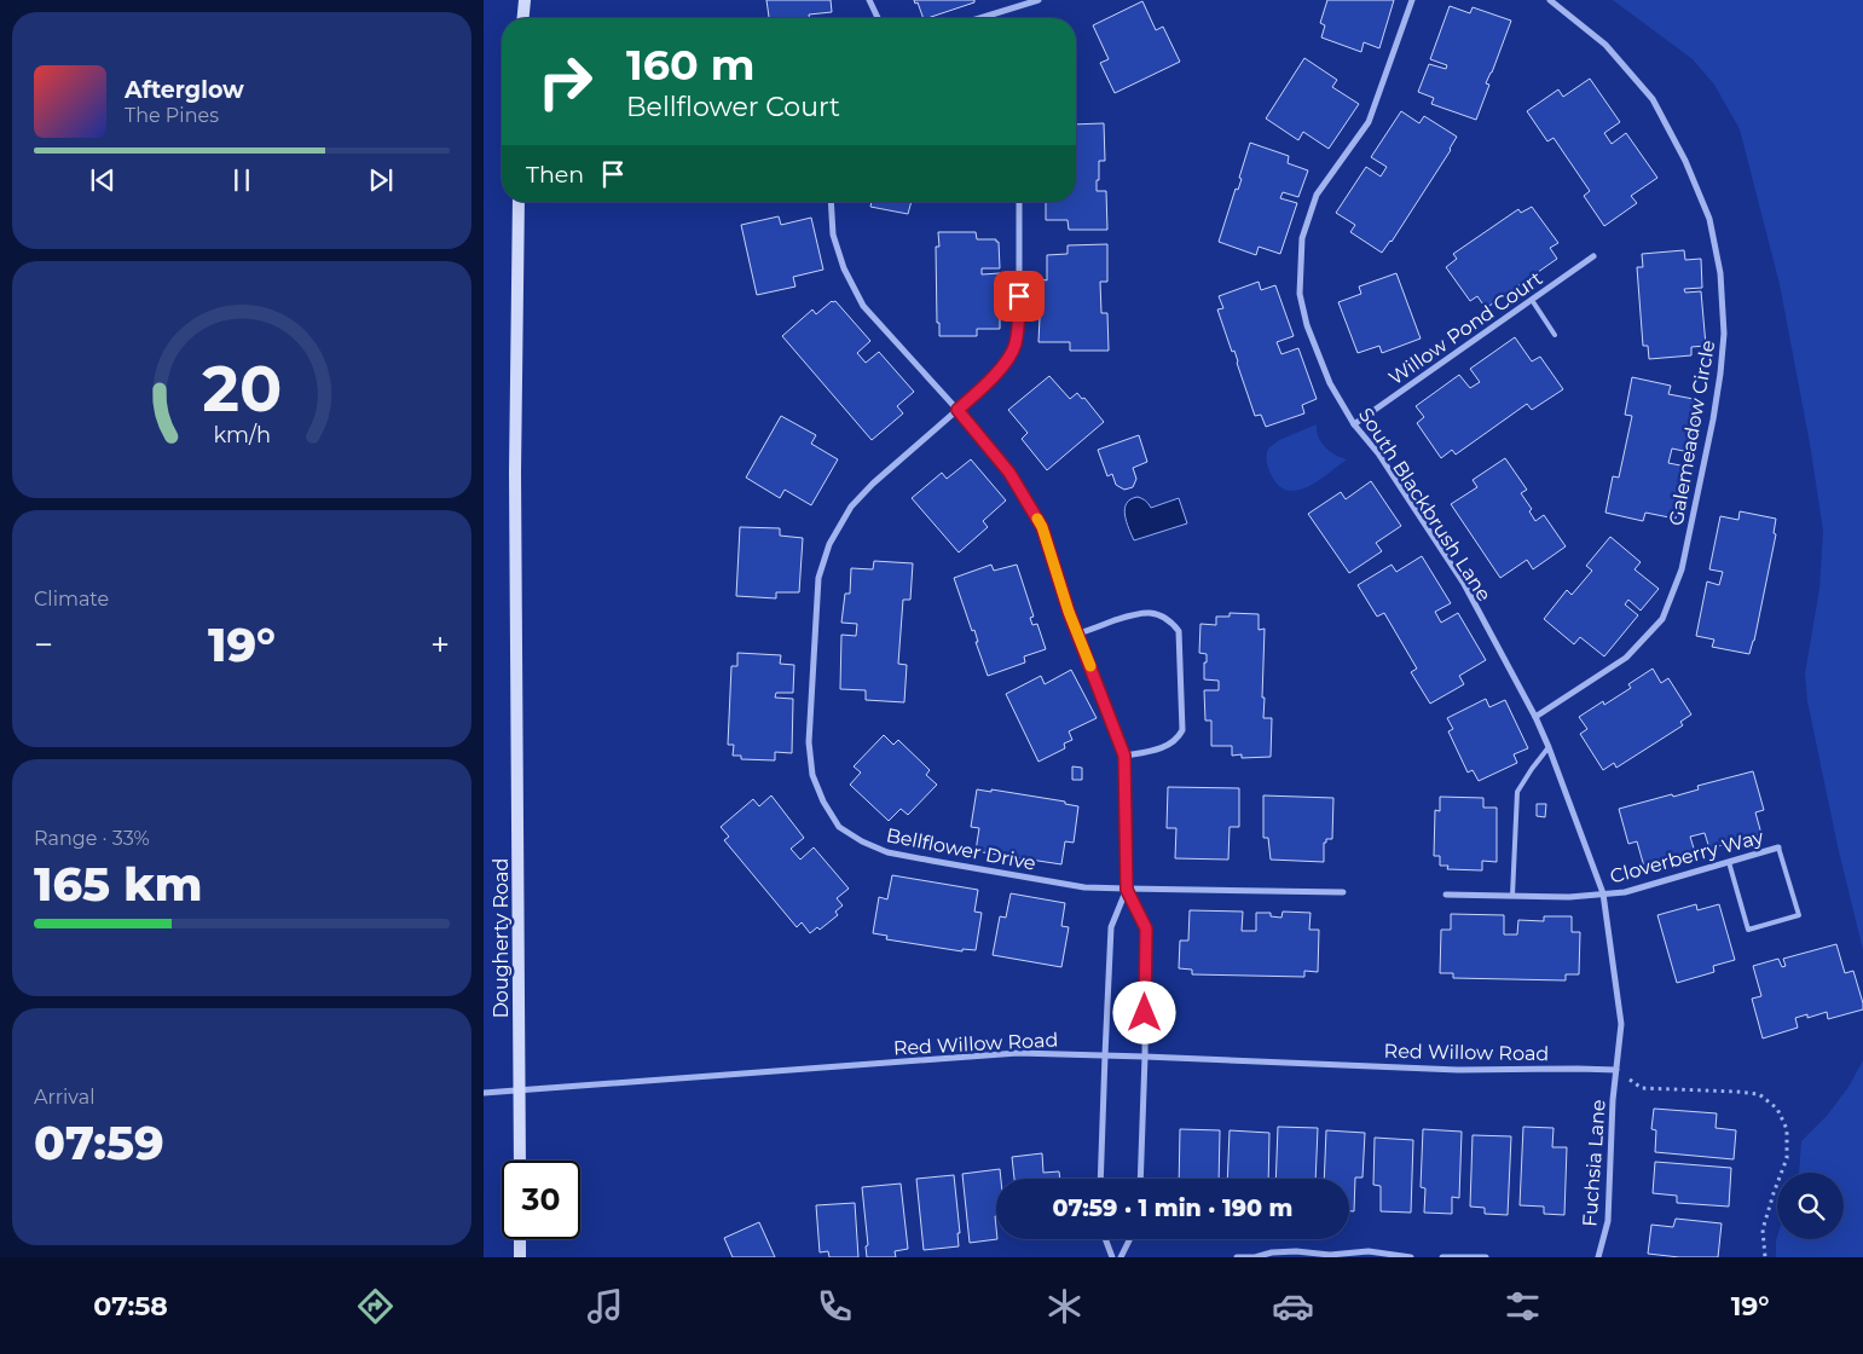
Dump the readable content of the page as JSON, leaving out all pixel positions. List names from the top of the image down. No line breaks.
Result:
{"streets":{"main road":["Dougherty Road"],"street":["Willow Pond Court","Galemeadow Circle","South Blackbrush Lane","Bellflower Drive","Cloverberry Way","Red Willow Road","Fuchsia Lane"]},"crossings":[["Willow Pond Court","South Blackbrush Lane"],["Galemeadow Circle","South Blackbrush Lane"],["South Blackbrush Lane","Cloverberry Way"],["South Blackbrush Lane","Red Willow Road"],["South Blackbrush Lane","Fuchsia Lane"],["Dougherty Road","Red Willow Road"],["Red Willow Road","Fuchsia Lane"]],"page":{"turn":["160 m","Bellflower Court"],"song":["Afterglow","The Pines"],"then":"Then","tile":["Climate",["Range · 33%","165 km"],["Arrival","07:59"]],"heat":["−","19°","+"],"limit":"30","trip":"07:59 · 1 min · 190 m","tabs":["07:58","19°"],"gauge":["20","km/h"]}}
